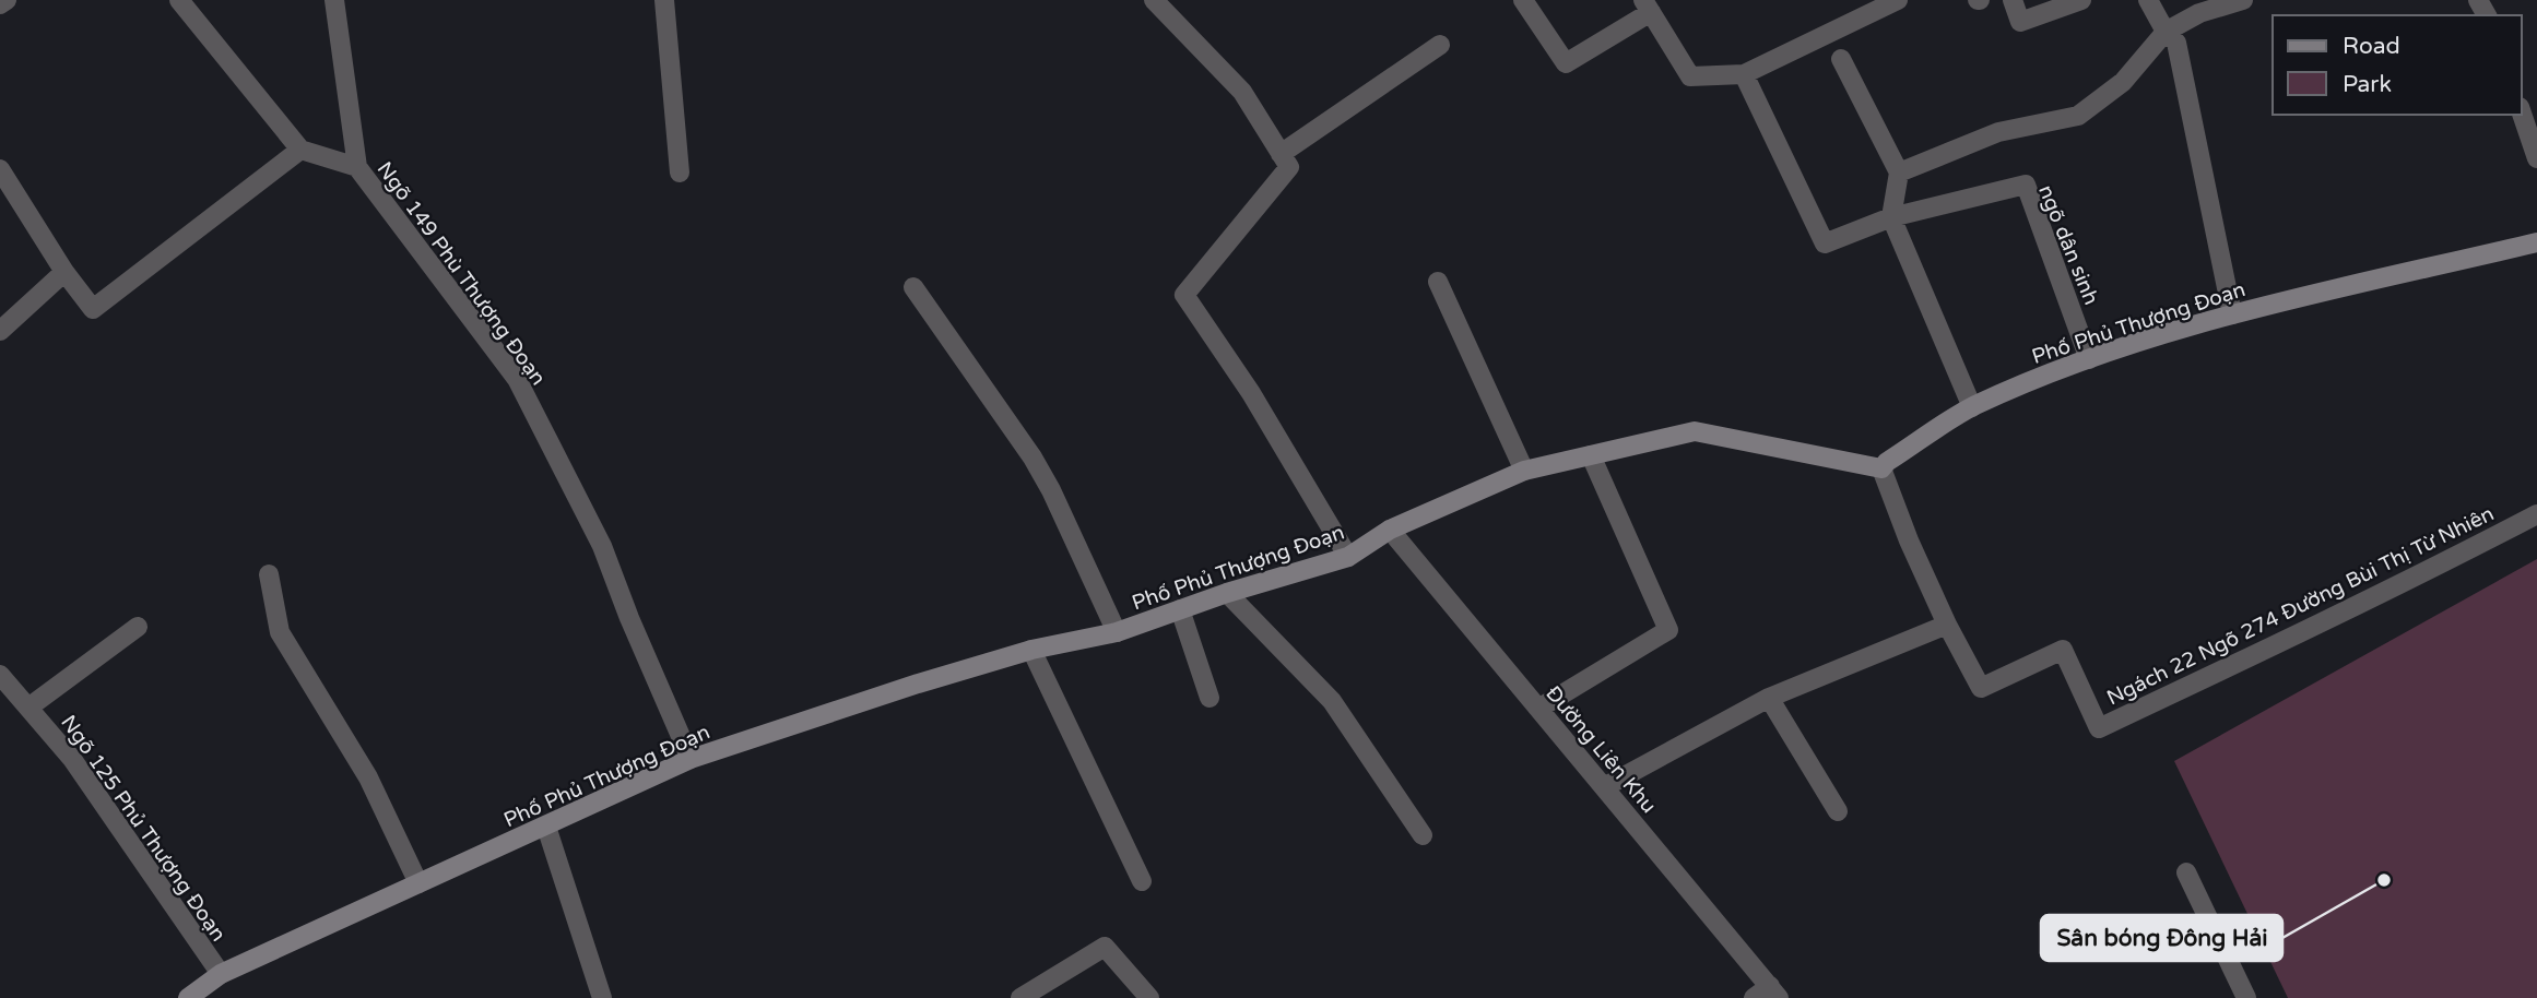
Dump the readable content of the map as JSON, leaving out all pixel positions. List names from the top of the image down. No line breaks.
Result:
{"streets":{"main road":["Phố Phủ Thượng Đoạn"],"street":["ngõ dân sinh","Ngõ 149 Phù Thượng Đoạn","Ngách 22 Ngõ 274 Đường Bùi Thị Từ Nhiên","Đường Liên Khu","Ngõ 125 Phủ Thượng Đoạn"]},"crossings":[["ngõ dân sinh","Phố Phủ Thượng Đoạn"],["Ngõ 149 Phù Thượng Đoạn","Phố Phủ Thượng Đoạn"],["Phố Phủ Thượng Đoạn","Đường Liên Khu"],["Phố Phủ Thượng Đoạn","Ngõ 125 Phủ Thượng Đoạn"]],"places":["Sân bóng Đông Hải"],"legend":["Road","Park"]}
